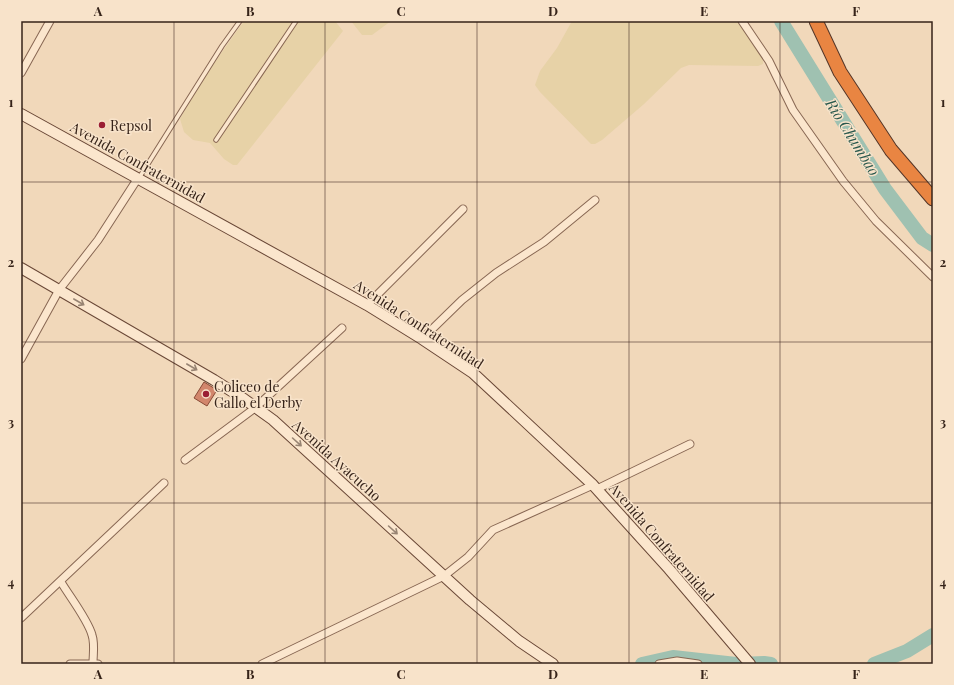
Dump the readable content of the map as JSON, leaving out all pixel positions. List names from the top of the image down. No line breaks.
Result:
{"streets":{"main road":["Avenida Confraternidad","Avenida Ayacucho"]},"one_way":["Avenida Ayacucho"],"water":["Río Chumbao"],"places":["Repsol","Coliceo de Gallo el Derby"],"grid":{"columns":["A","B","C","D","E","F"],"rows":["1","2","3","4"]}}
